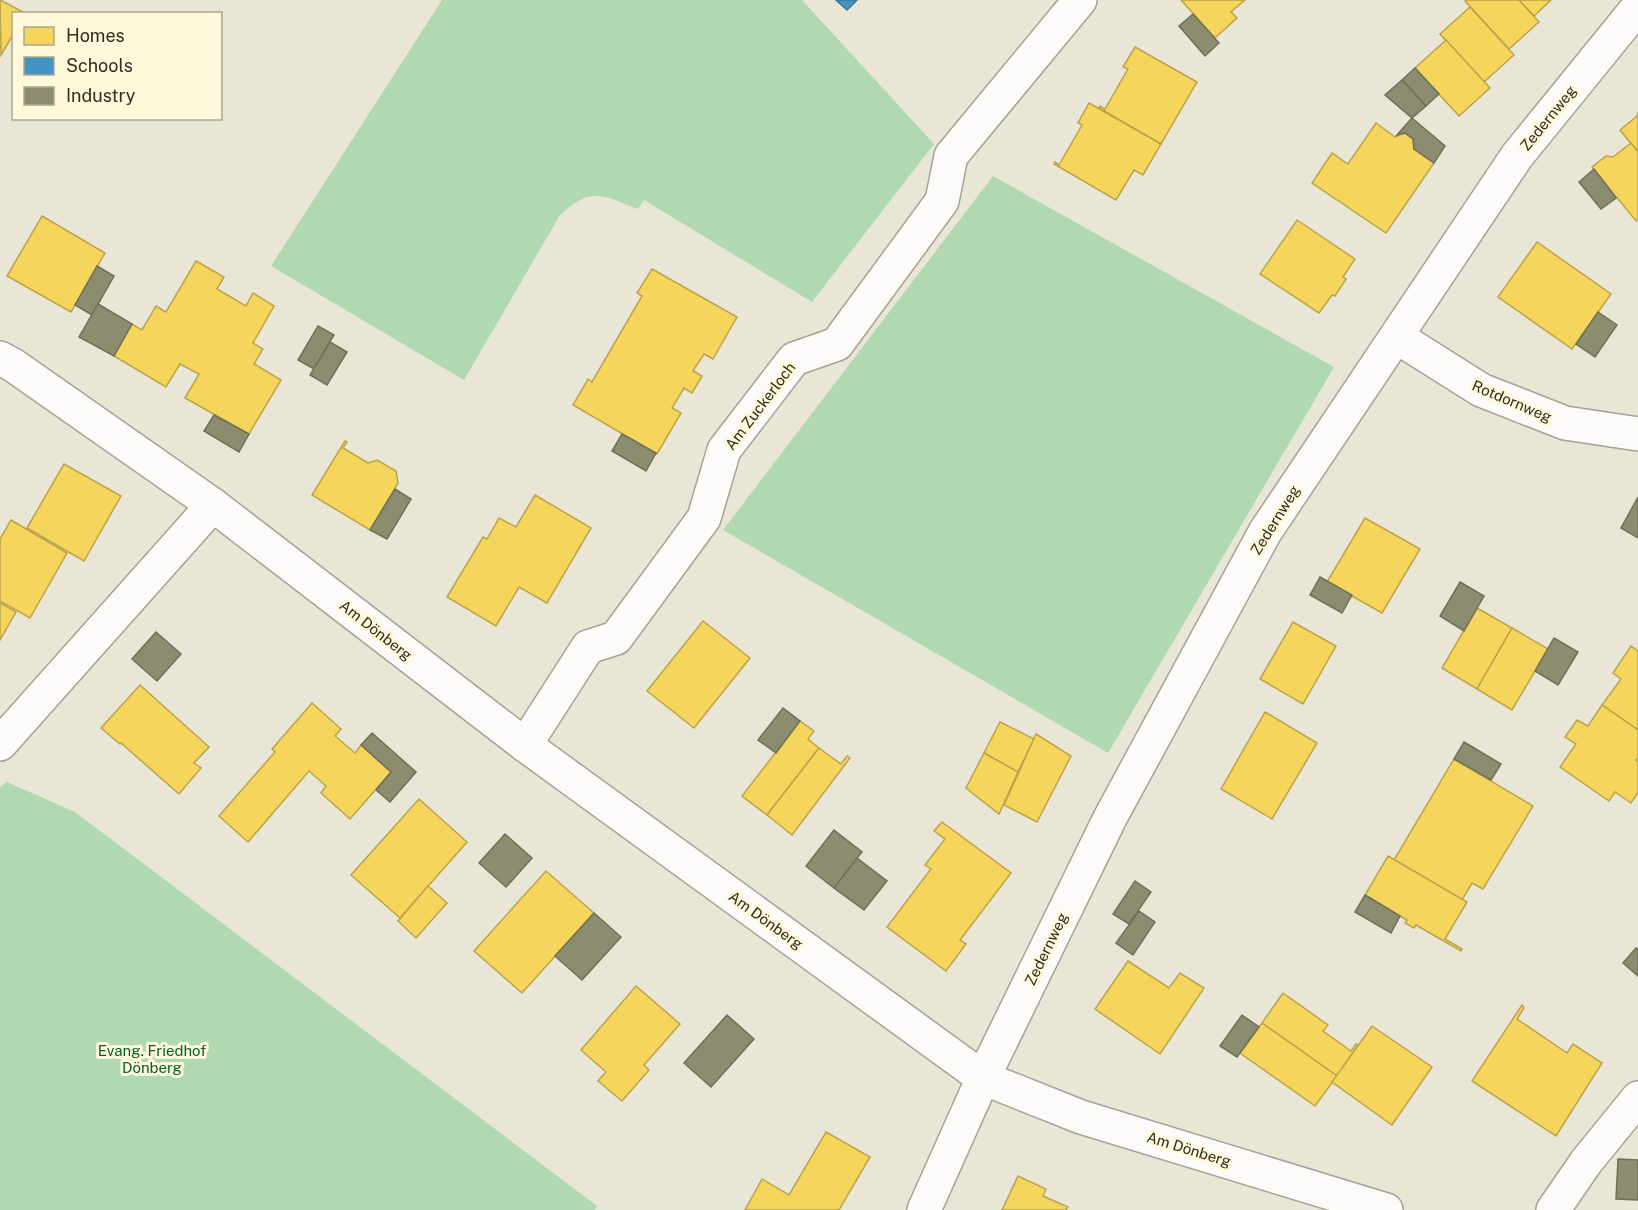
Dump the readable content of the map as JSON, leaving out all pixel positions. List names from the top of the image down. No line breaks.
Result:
{"streets":{"street":["Zedernweg","Rotdornweg","Am Zuckerloch","Am Dönberg"]},"crossings":[["Zedernweg","Rotdornweg"],["Zedernweg","Am Dönberg"],["Am Zuckerloch","Am Dönberg"]],"parks":["Evang. Friedhof Dönberg"],"legend":["Homes","Schools","Industry"]}
